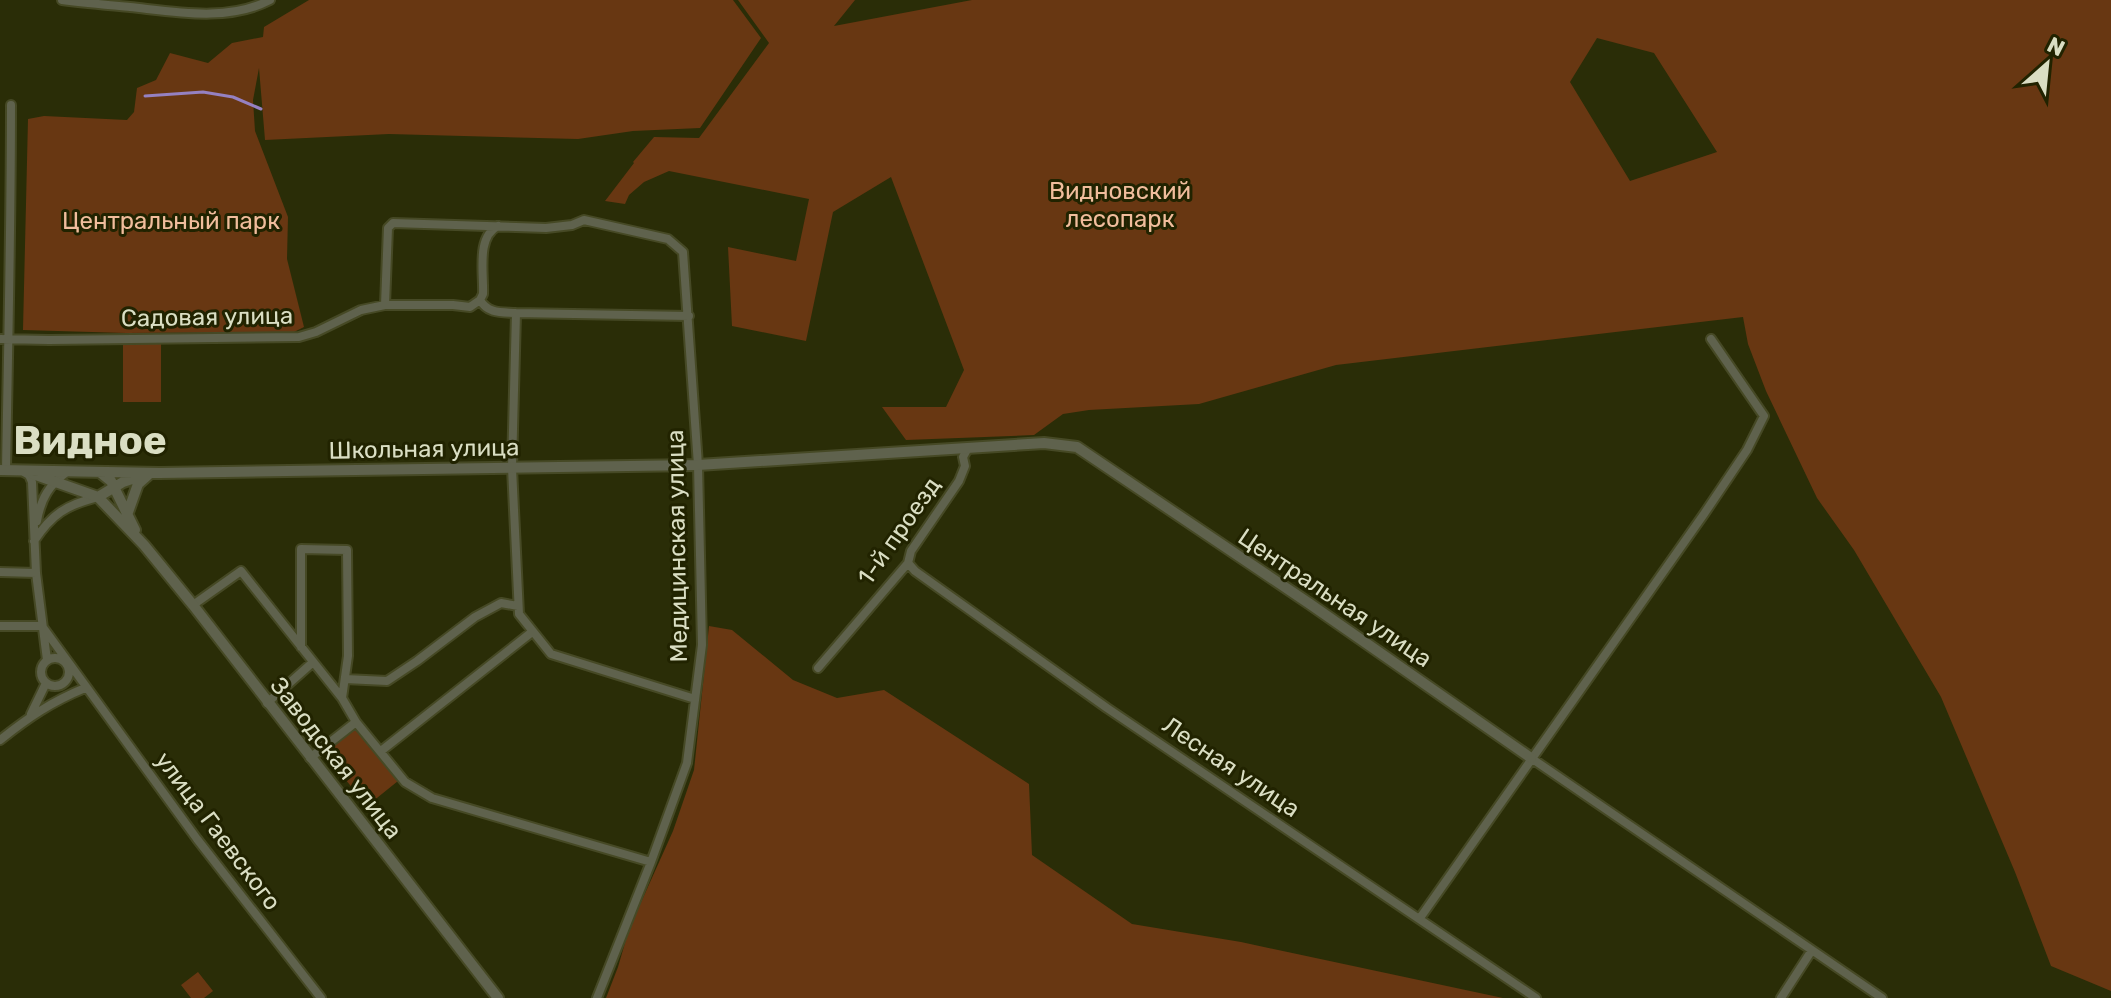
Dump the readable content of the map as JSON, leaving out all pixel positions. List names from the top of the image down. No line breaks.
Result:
{"streets":{"street":["Садовая улица","Школьная улица","1-й проезд","Медицинская улица","Центральная улица","Заводская улица","Лесная улица","улица Гаевского"]},"crossings":[["Садовая улица","Медицинская улица"],["Школьная улица","Медицинская улица"],["Школьная улица","Центральная улица"],["1-й проезд","Центральная улица"],["1-й проезд","Лесная улица"],["Медицинская улица","Центральная улица"]],"districts":["Видное"],"parks":["Видновский лесопарк","Центральный парк"],"north":"top right"}
